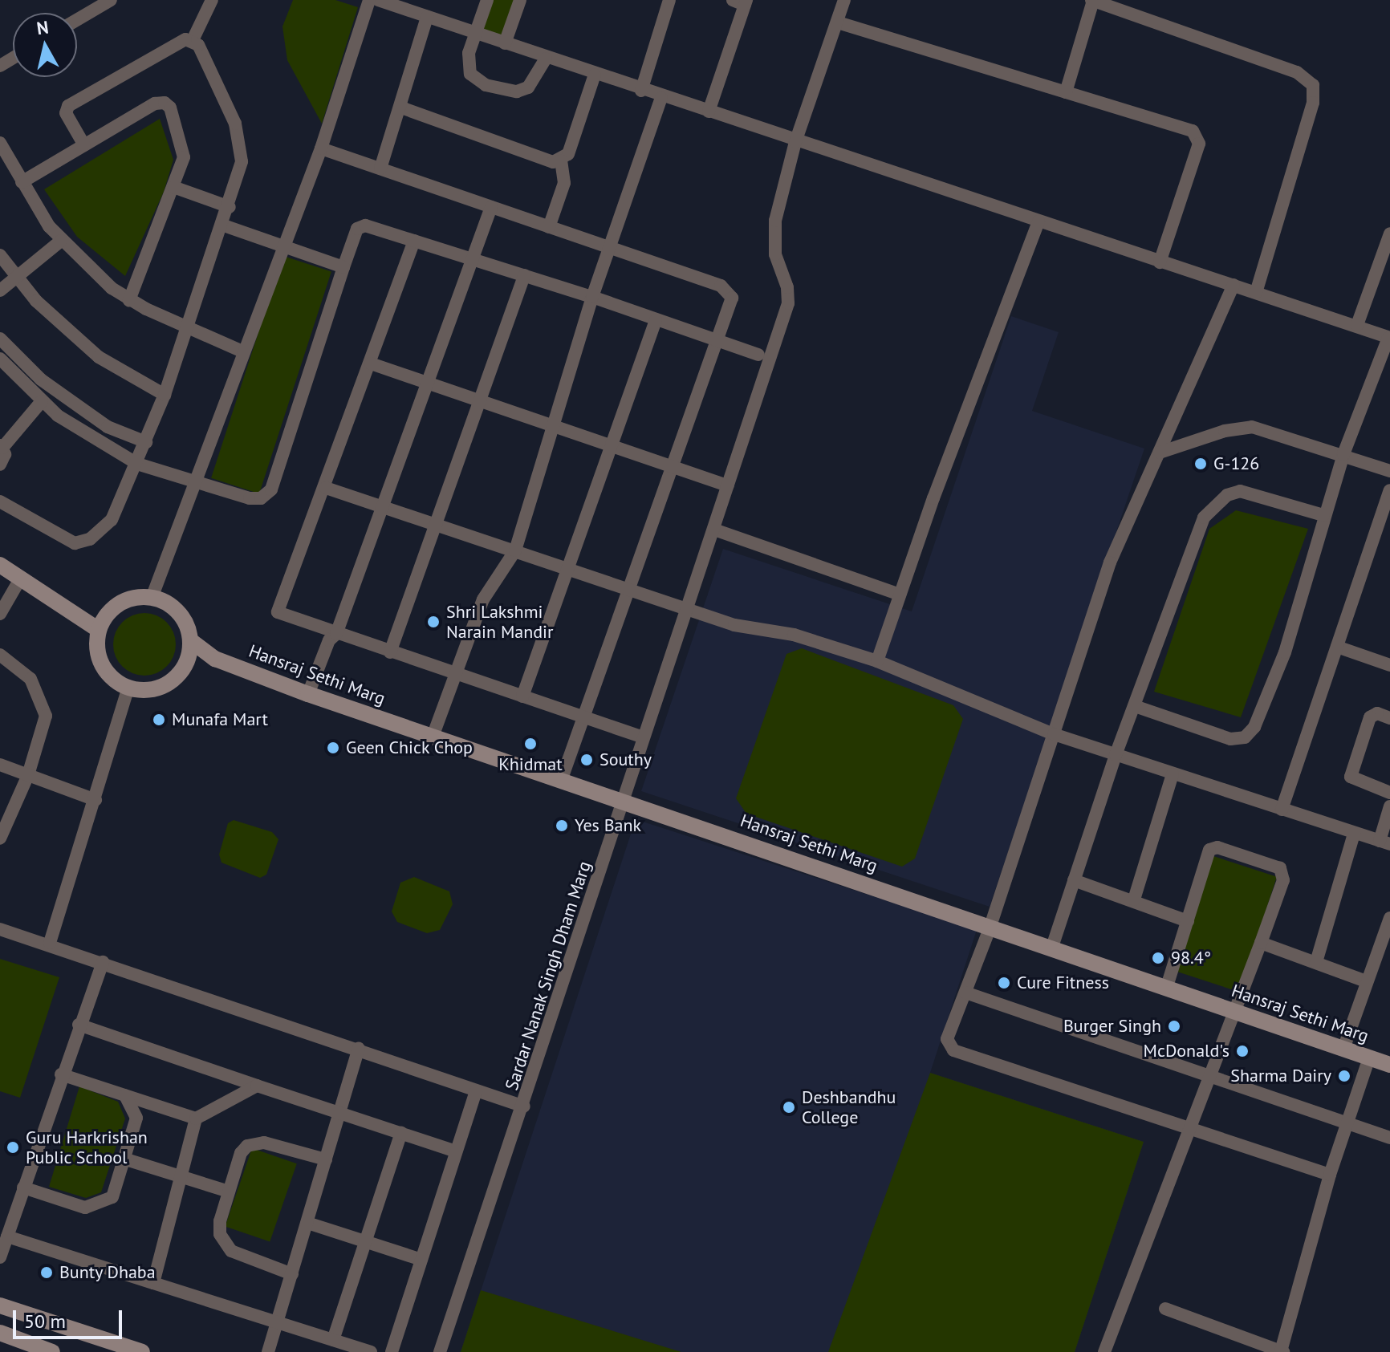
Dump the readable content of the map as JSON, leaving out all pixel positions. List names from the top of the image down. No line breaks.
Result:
{"streets":{"street":["Hansraj Sethi Marg","Sardar Nanak Singh Dham Marg"]},"crossings":[["Hansraj Sethi Marg","Sardar Nanak Singh Dham Marg"]],"places":["G-126","Shri Lakshmi Narain Mandir","Munafa Mart","Khidmat","Geen Chick Chop","Southy","Yes Bank","98.4°","Cure Fitness","Burger Singh","McDonald's","Sharma Dairy","Deshbandhu College","Guru Harkrishan Public School","Bunty Dhaba"],"scale_bar":"50 m","north":"top"}
